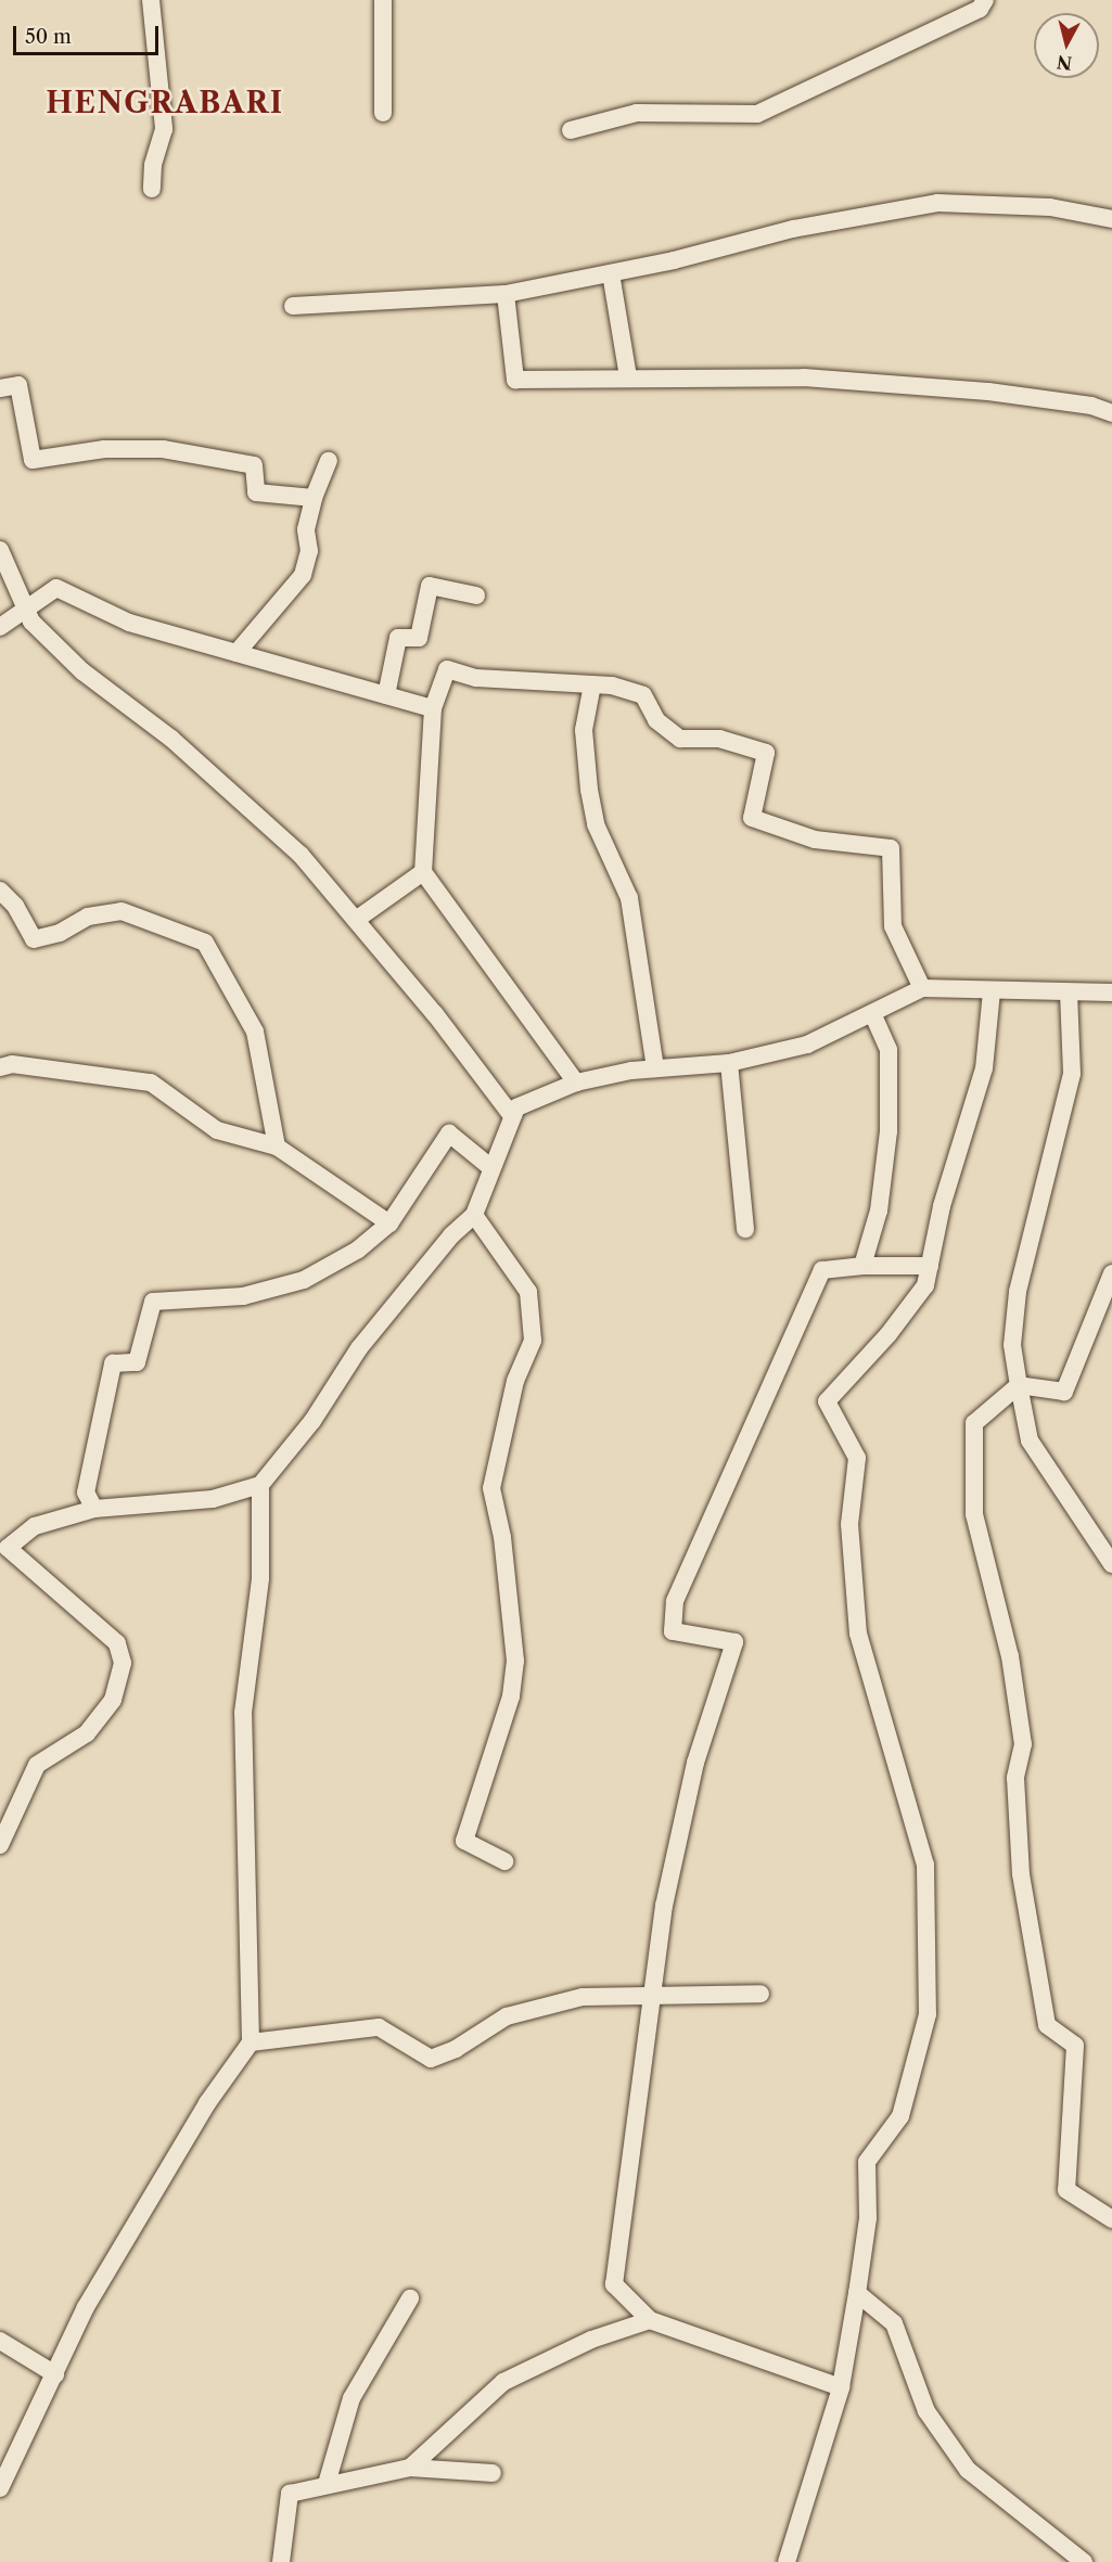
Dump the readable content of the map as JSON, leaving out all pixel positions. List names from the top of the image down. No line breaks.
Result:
{"districts":["HENGRABARI"],"scale_bar":"50 m","north":"bottom"}
